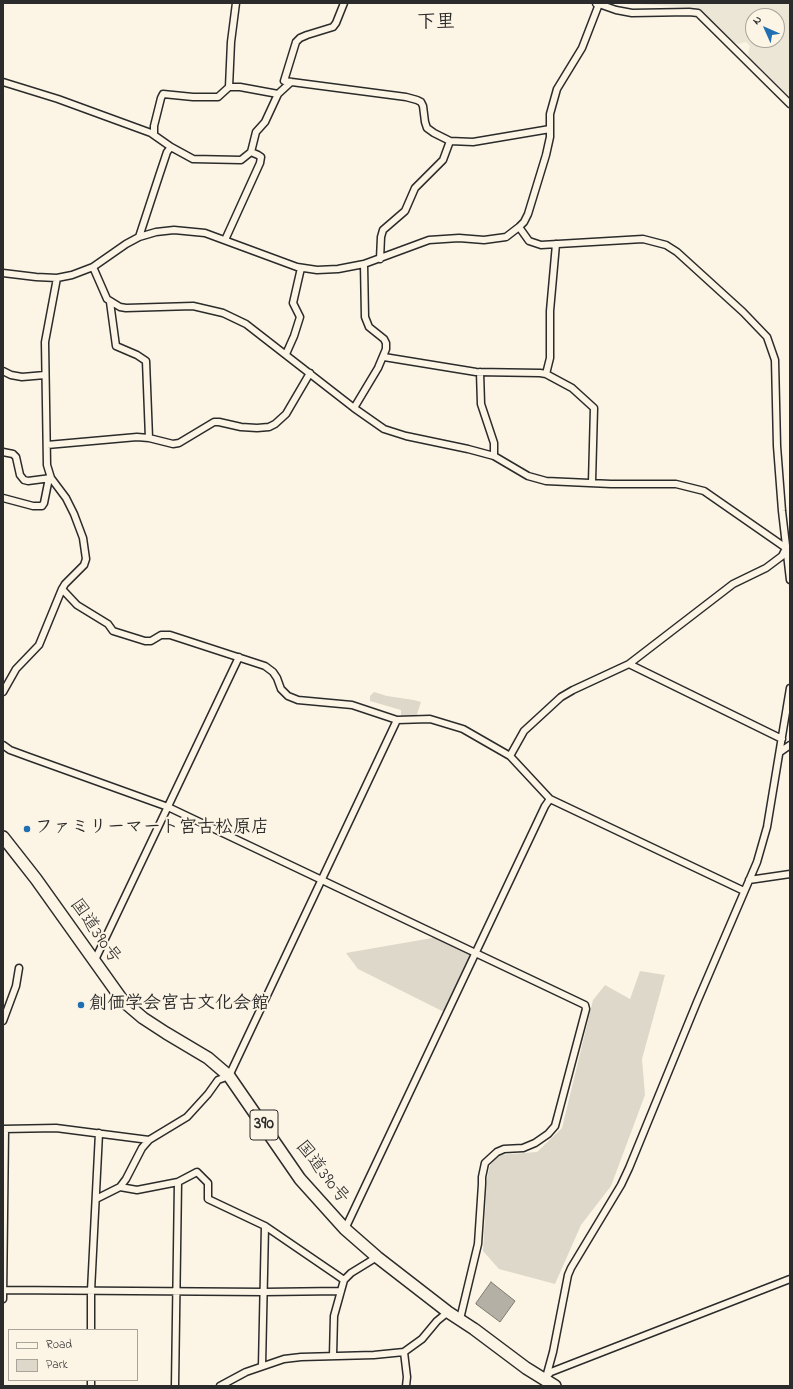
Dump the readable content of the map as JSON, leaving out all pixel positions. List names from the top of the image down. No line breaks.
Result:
{"streets":{"highway":["国道390号","390"]},"districts":["下里"],"places":["ファミリーマート宮古松原店","創価学会宮古文化会館"],"legend":["Road","Park"],"north":"top left"}
